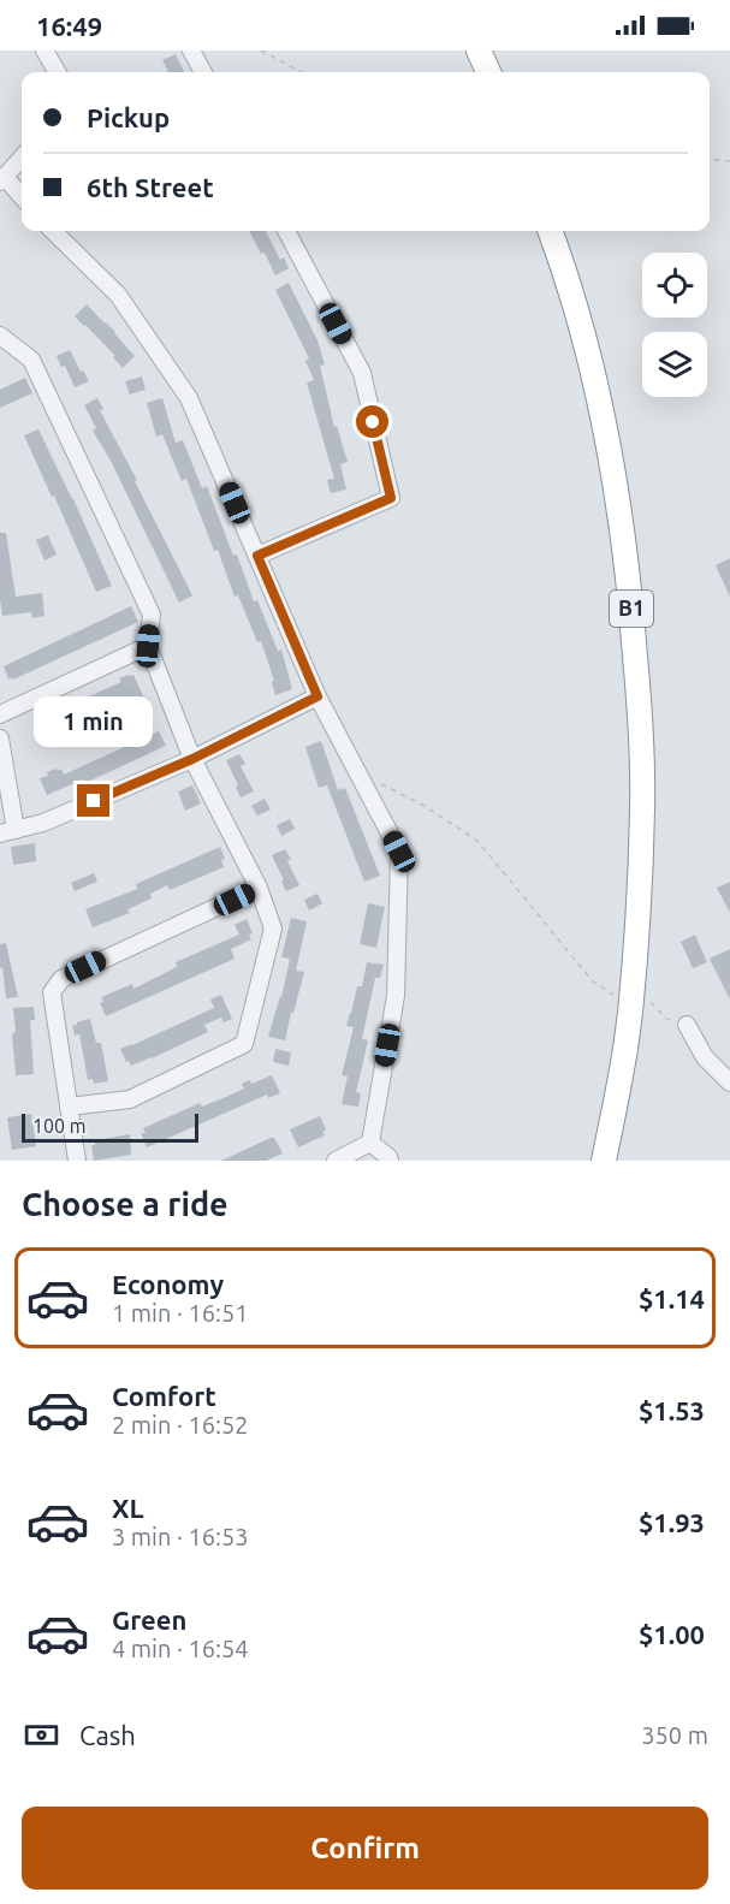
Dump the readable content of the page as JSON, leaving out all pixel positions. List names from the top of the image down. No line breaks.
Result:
{"streets":{"highway":["B1"]},"scale_bar":"100 m","page":{"status":"16:49","banner":["Pickup","6th Street"],"bubble":"1 min","scale":"100 m","heading":"Choose a ride","list":[{"name":"Economy","note":"1 min · 16:51","value":"$1.14"},{"name":"Comfort","note":"2 min · 16:52","value":"$1.53"},{"name":"XL","note":"3 min · 16:53","value":"$1.93"},{"name":"Green","note":"4 min · 16:54","value":"$1.00"}],"pay":["Cash","350 m"],"buttons":"Confirm"}}
